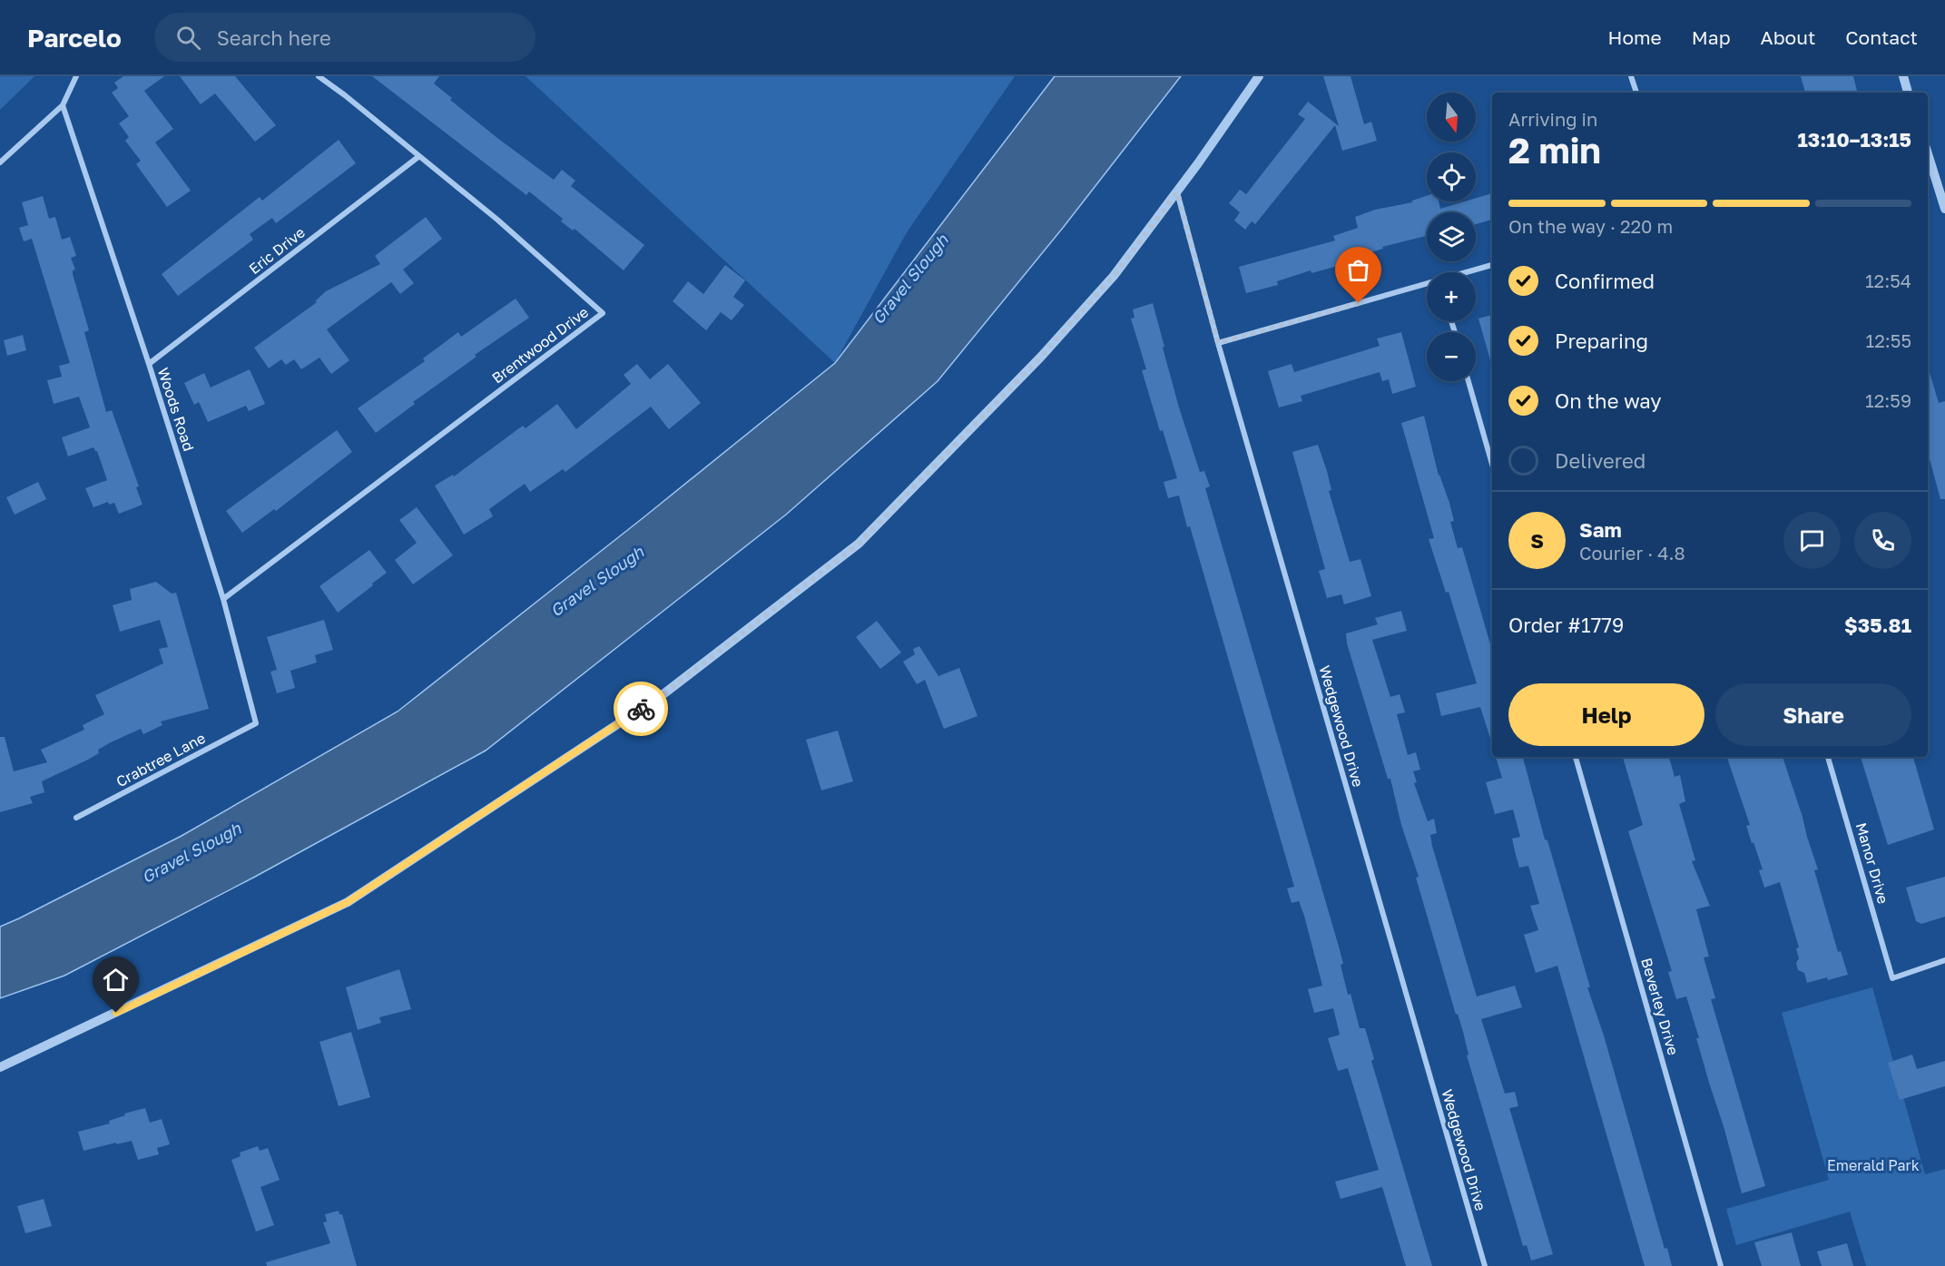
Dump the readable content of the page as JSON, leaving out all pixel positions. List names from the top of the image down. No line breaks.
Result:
{"streets":{"street":["Eric Drive","Brentwood Drive","Woods Road","Wedgewood Drive","Crabtree Lane","Manor Drive","Beverley Drive"]},"crossings":[["Eric Drive","Brentwood Drive"],["Eric Drive","Woods Road"],["Brentwood Drive","Woods Road"],["Woods Road","Crabtree Lane"]],"water":["Gravel Slough"],"parks":["Emerald Park"],"north":"bottom","page":{"header":"Parcelo","search":"Search here","nav":["Home","Map","About","Contact"],"map_buttons":["+","−"],"heading":["2 min","Arriving in","13:10–13:15"],"panel":["Sam","Courier · 4.8","Order #1779","$35.81"],"bar":"On the way · 220 m","list":[["Confirmed","12:54"],["Preparing","12:55"],["On the way","12:59"],"Delivered"],"round":"S","buttons":["Help","Share"]}}
